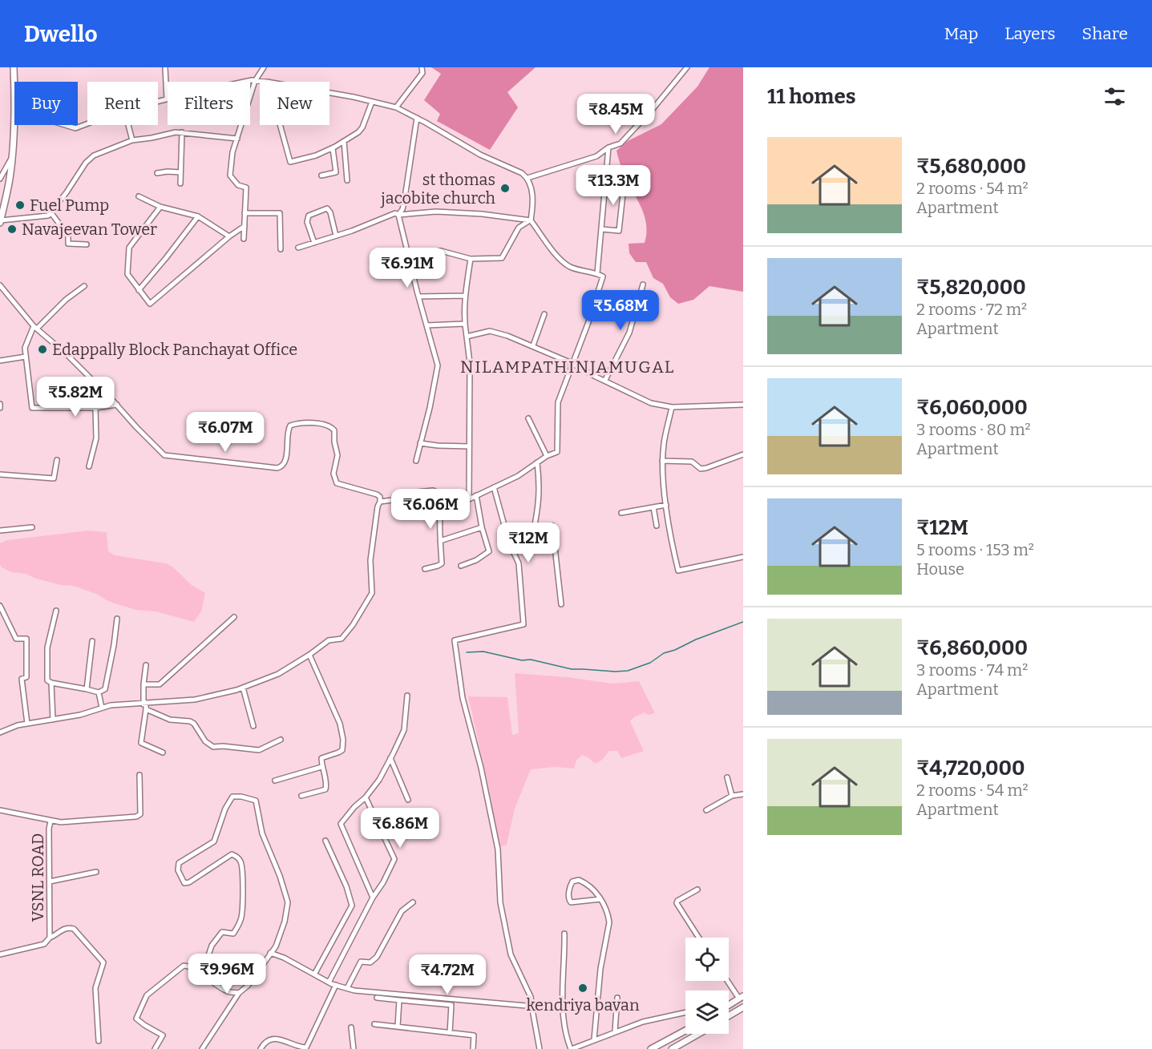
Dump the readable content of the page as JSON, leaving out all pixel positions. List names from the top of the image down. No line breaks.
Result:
{"streets":{"street":["VSNL ROAD"]},"districts":["NILAMPATHINJAMUGAL"],"places":["st thomas jacobite church","Fuel Pump","Navajeevan Tower","Edappally Block Panchayat Office","kendriya bavan"],"page":{"header":"Dwello","nav":["Map","Layers","Share"],"heading":"11 homes","chip":["Buy","Rent","Filters","New"],"price":["₹8.45M","₹13.3M","₹6.91M","₹5.68M","₹5.82M","₹6.07M","₹6.06M","₹12M","₹6.86M","₹9.96M","₹4.72M"],"list":[{"name":"₹5,680,000","note":"2 rooms · 54 m² · Apartment"},{"name":"₹5,820,000","note":"2 rooms · 72 m² · Apartment"},{"name":"₹6,060,000","note":"3 rooms · 80 m² · Apartment"},{"name":"₹12M","note":"5 rooms · 153 m² · House"},{"name":"₹6,860,000","note":"3 rooms · 74 m² · Apartment"},{"name":"₹4,720,000","note":"2 rooms · 54 m² · Apartment"}]}}
